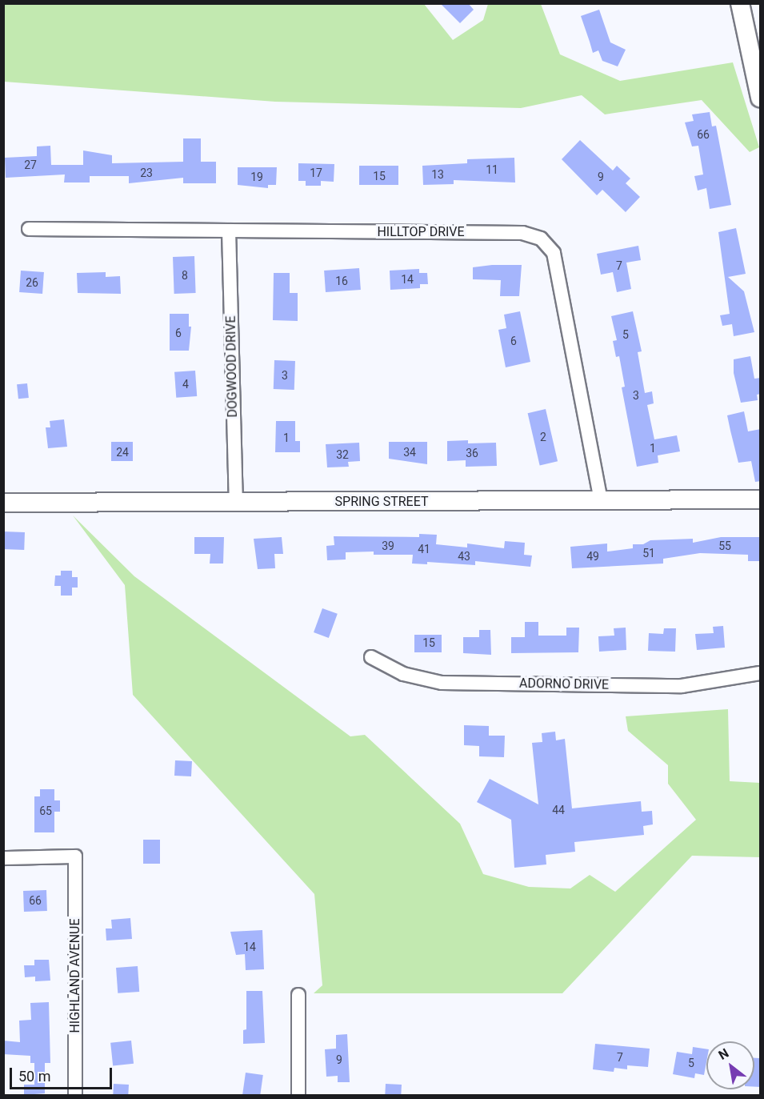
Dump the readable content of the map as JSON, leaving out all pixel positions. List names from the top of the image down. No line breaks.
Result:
{"streets":{"street":["HILLTOP DRIVE","DOGWOOD DRIVE","SPRING STREET","ADORNO DRIVE","HIGHLAND AVENUE"]},"crossings":[["HILLTOP DRIVE","DOGWOOD DRIVE"],["HILLTOP DRIVE","SPRING STREET"],["DOGWOOD DRIVE","SPRING STREET"]],"house_numbers":["66","27","11","23","17","13","15","19","9","7","8","14","16","26","6","5","6","3","4","3","2","1","1","24","34","36","32","39","55","41","51","43","49","15","44","65","66","14","7","9","5"],"scale_bar":"50 m","north":"top left"}
